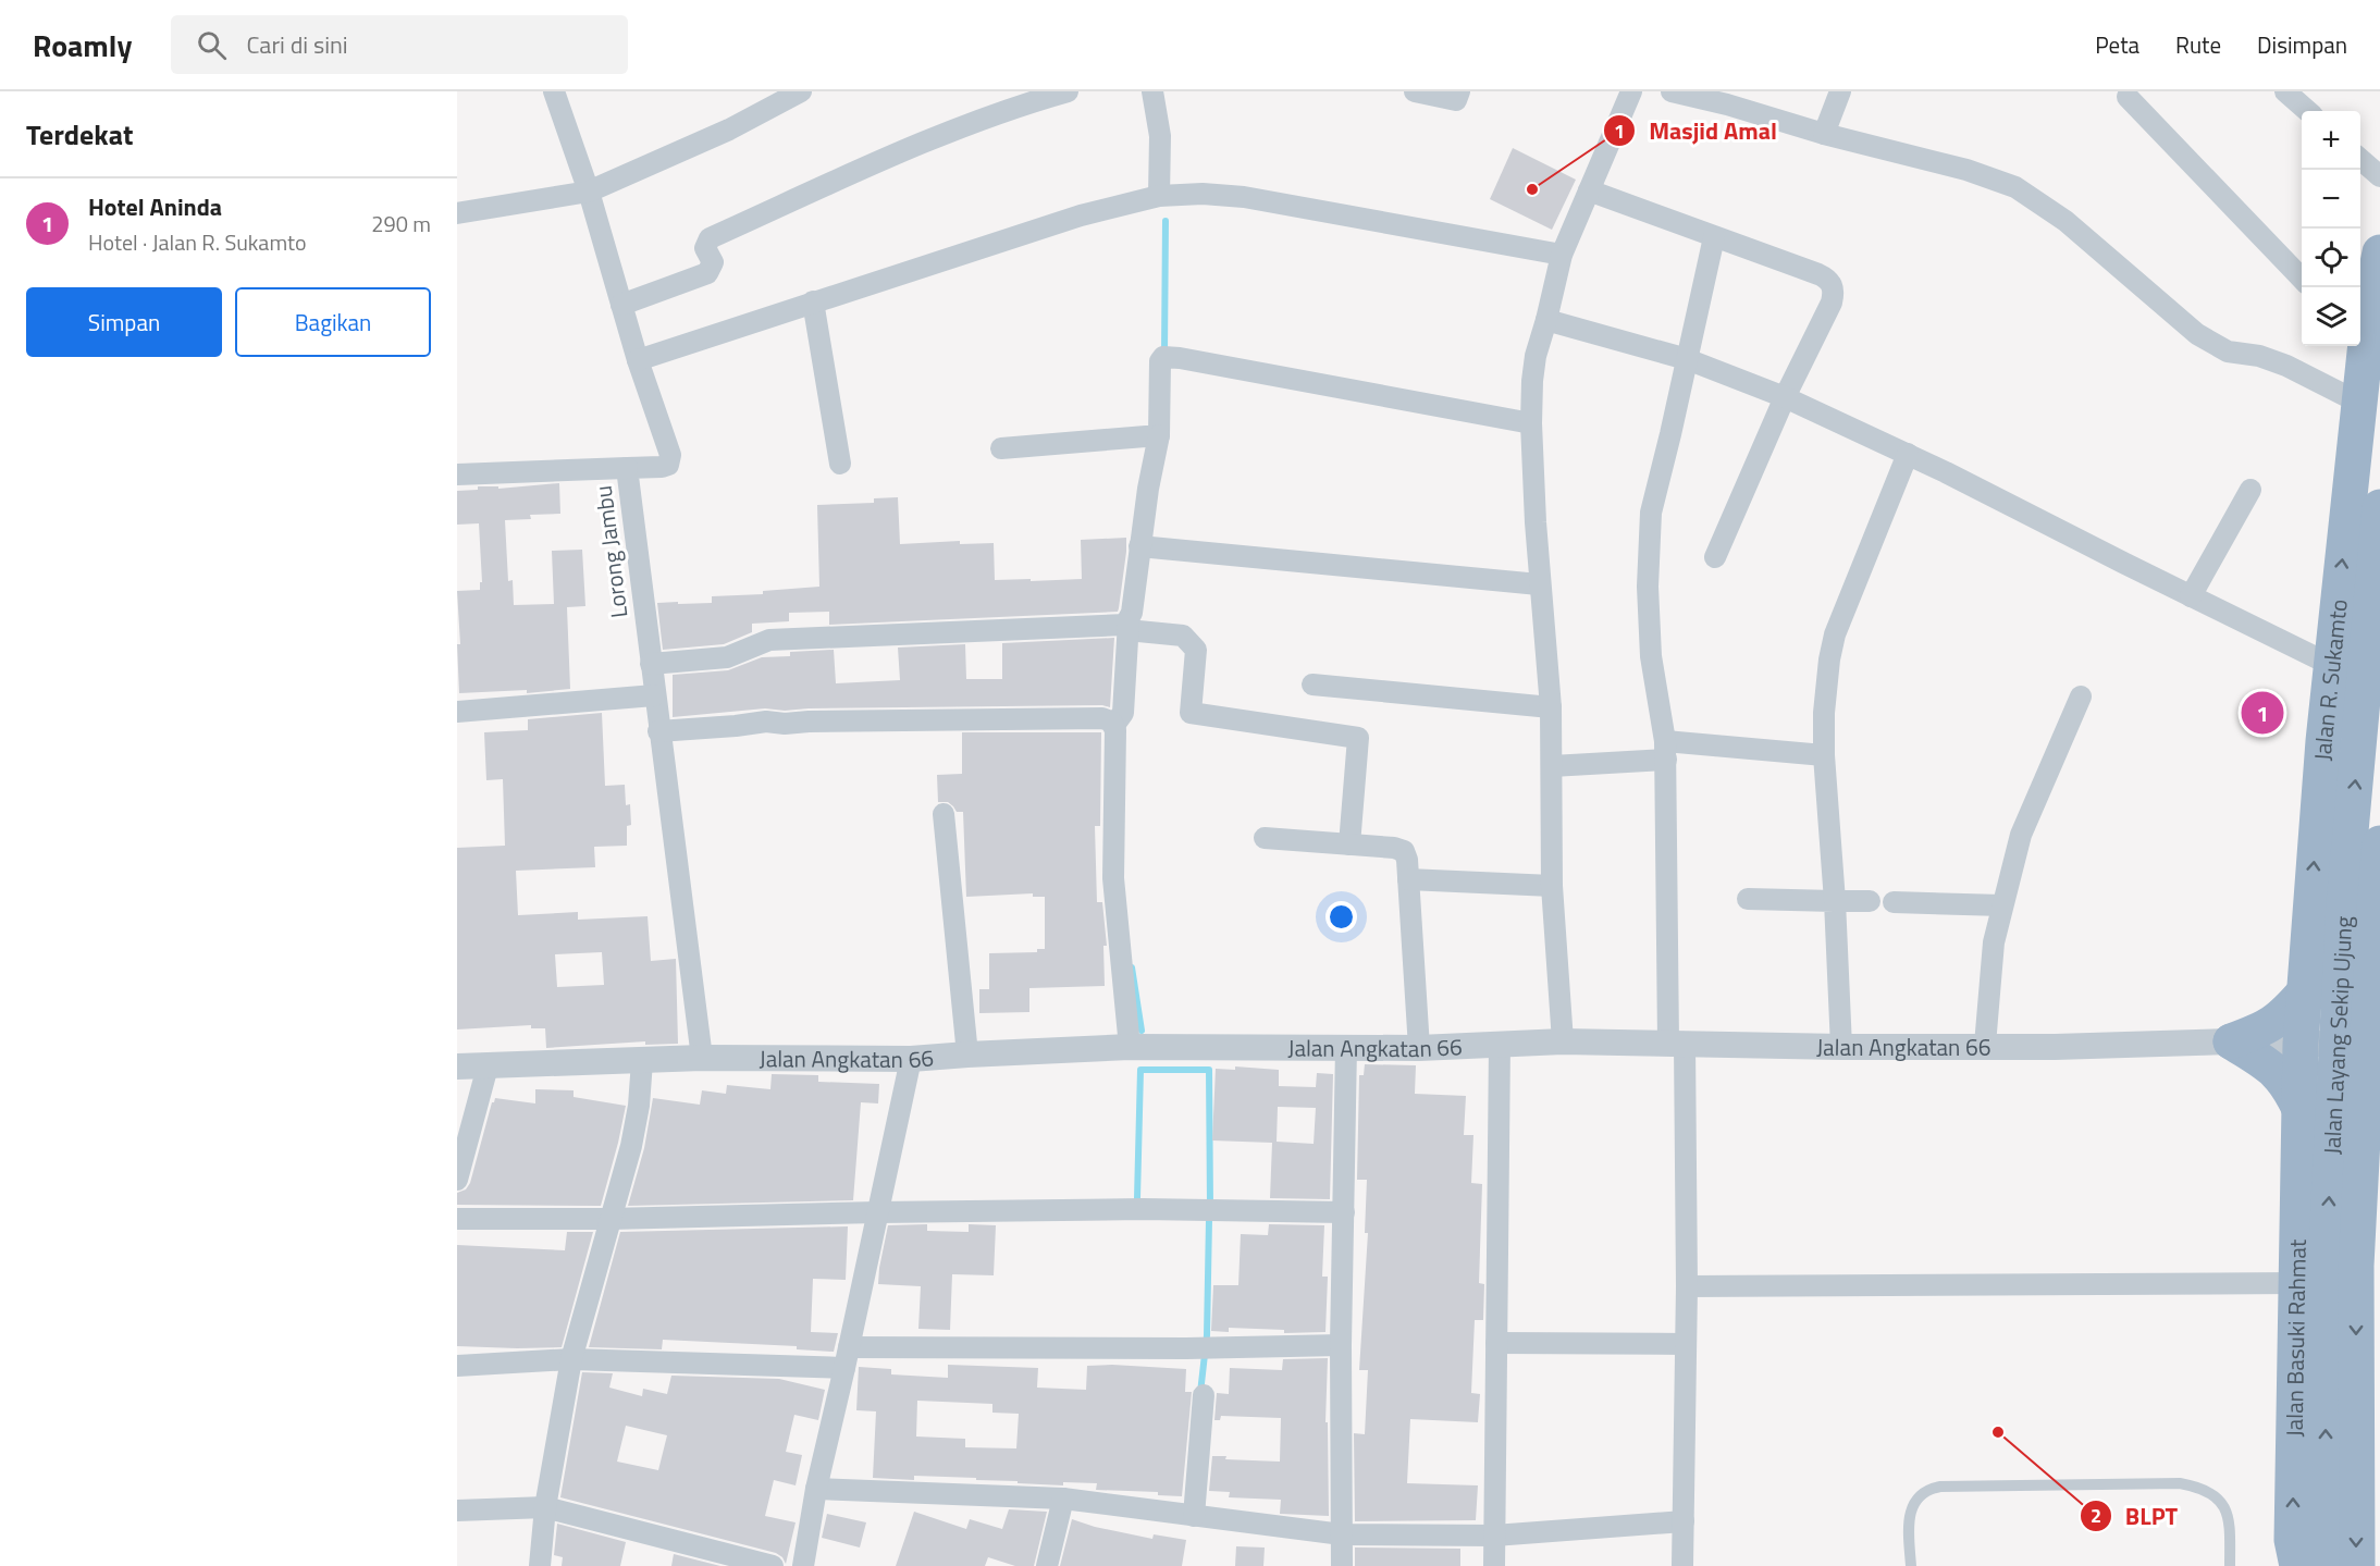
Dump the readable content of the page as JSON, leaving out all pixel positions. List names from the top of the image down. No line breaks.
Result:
{"streets":{"highway":["Jalan R. Sukamto","Jalan Layang Sekip Ujung","Jalan Basuki Rahmat"],"street":["Lorong Jambu","Jalan Angkatan 66"]},"crossings":[["Lorong Jambu","Jalan Angkatan 66"],["Jalan R. Sukamto","Jalan Angkatan 66"],["Jalan R. Sukamto","Jalan Basuki Rahmat"],["Jalan Layang Sekip Ujung","Jalan Basuki Rahmat"]],"one_way":["Jalan R. Sukamto","Jalan Basuki Rahmat"],"places":["Masjid Amal","BLPT"],"page":{"header":"Roamly","search":"Cari di sini","nav":["Peta","Rute","Disimpan"],"heading":"Terdekat","map_buttons":["+","−"],"list":[{"mark":"1","name":"Hotel Aninda","note":"Hotel · Jalan R. Sukamto","value":"290 m"}],"buttons":["Simpan","Bagikan"],"pins":"1"}}
